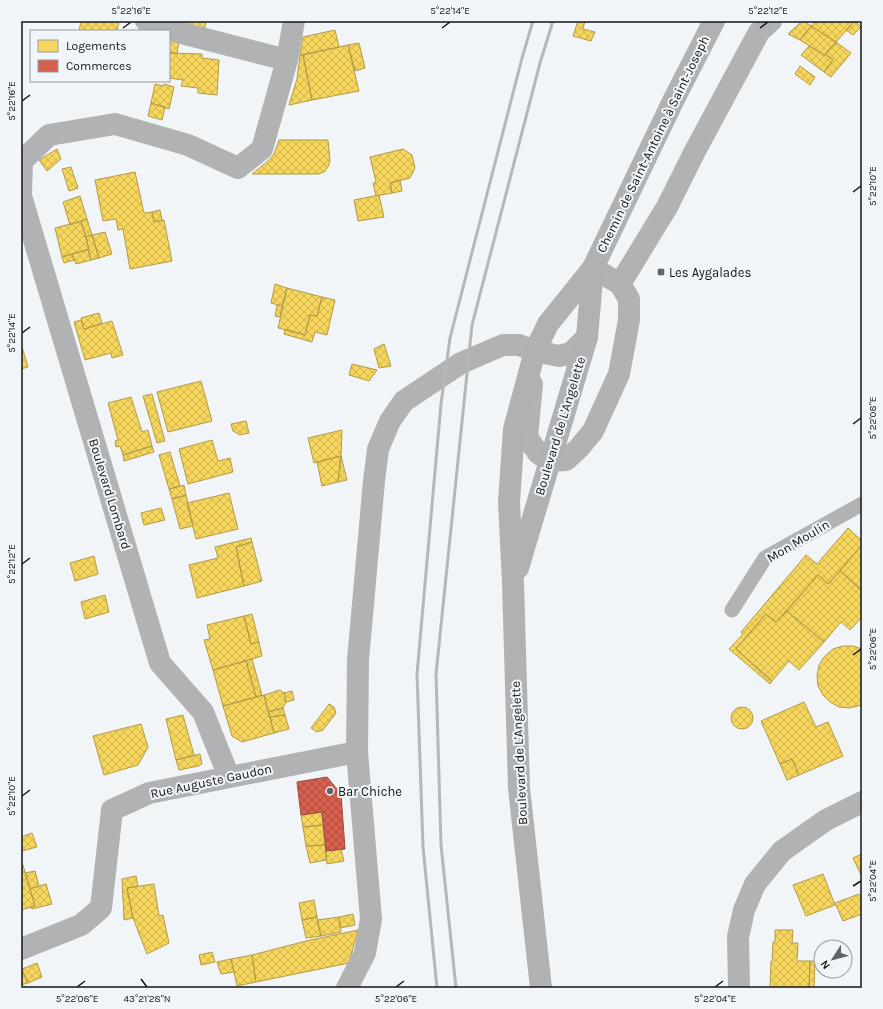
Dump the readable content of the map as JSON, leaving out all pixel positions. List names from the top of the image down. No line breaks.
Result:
{"streets":{"main road":["Chemin de Saint-Antoine à Saint-Joseph","Boulevard de L'Angelette"],"street":["Boulevard Lombard","Rue Auguste Gaudon"],"lane":["Mon Moulin"]},"crossings":[["Chemin de Saint-Antoine à Saint-Joseph","Boulevard de L'Angelette"],["Boulevard Lombard","Rue Auguste Gaudon"]],"places":{"transit":["Les Aygalades"],"other":["Bar Chiche"]},"legend":["Logements","Commerces"],"north":"bottom left","coordinates":["5°22'16\"E","5°22'14\"E","5°22'12\"E","5°22'10\"E","5°22'08\"E","5°22'06\"E","5°22'04\"E","43°21'28\"N"]}
